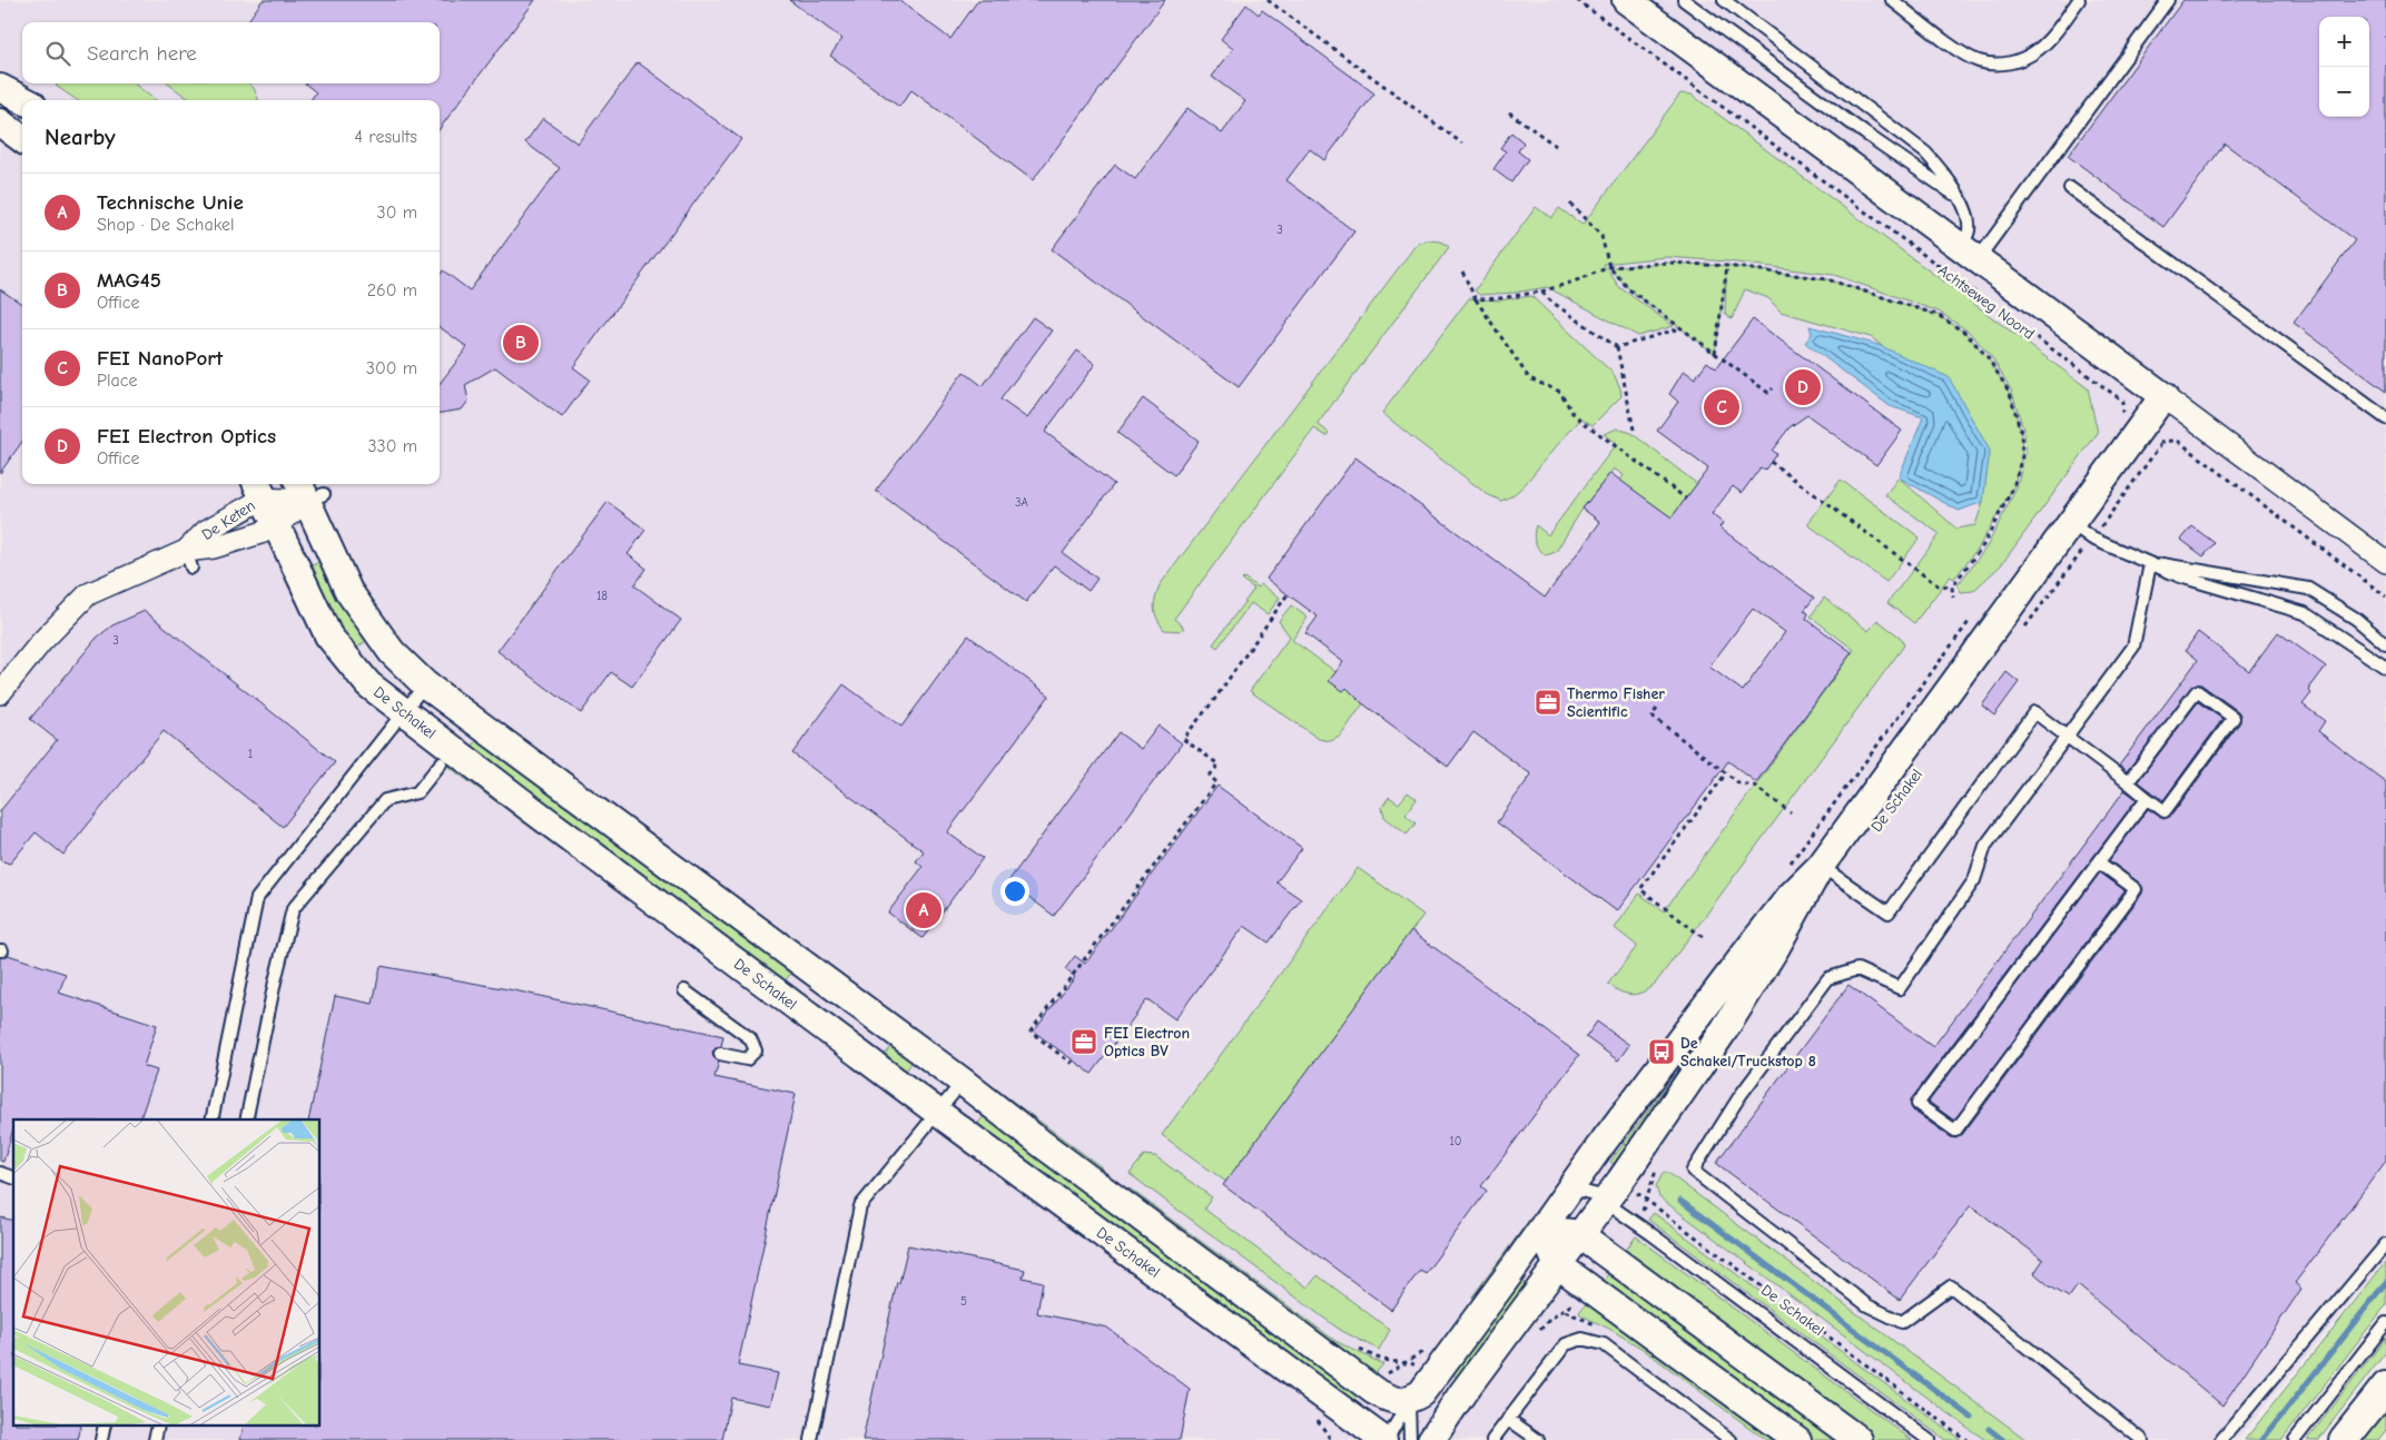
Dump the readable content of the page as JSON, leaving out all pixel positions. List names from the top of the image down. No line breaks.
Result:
{"streets":{"street":["Achtseweg Noord","De Keten","De Schakel"]},"crossings":[["Achtseweg Noord","De Schakel"],["De Keten","De Schakel"]],"places":{"office":["Thermo Fisher Scientific","FEI Electron Optics BV"],"bus stop":["De Schakel/Truckstop 8"]},"house_numbers":["3","3A","18","3","1","10","5"],"page":{"map_buttons":["+","−"],"search":"Search here","heading":["Nearby","4 results"],"list":[{"mark":"A","name":"Technische Unie","note":"Shop · De Schakel","value":"30 m"},{"mark":"B","name":"MAG45","note":"Office","value":"260 m"},{"mark":"C","name":"FEI NanoPort","note":"Place","value":"300 m"},{"mark":"D","name":"FEI Electron Optics","note":"Office","value":"330 m"}],"pins":["B","D","C","A"]}}
